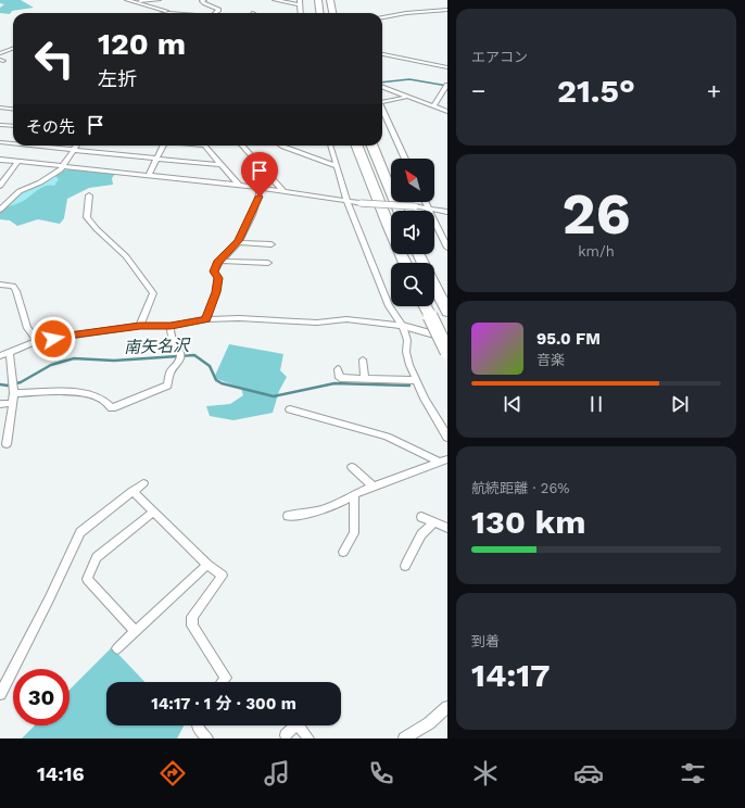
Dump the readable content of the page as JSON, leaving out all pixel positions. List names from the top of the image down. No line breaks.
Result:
{"water":["南矢名沢"],"north":"top left","page":{"tile":["エアコン",["26","km/h"],["航続距離 · 26%","130 km"],["到着","14:17"]],"turn":["120 m","左折"],"heat":["−","21.5°","+"],"then":"その先","song":["95.0 FM","音楽"],"limit":"30","trip":"14:17 · 1 分 · 300 m","tabs":"14:16"}}
